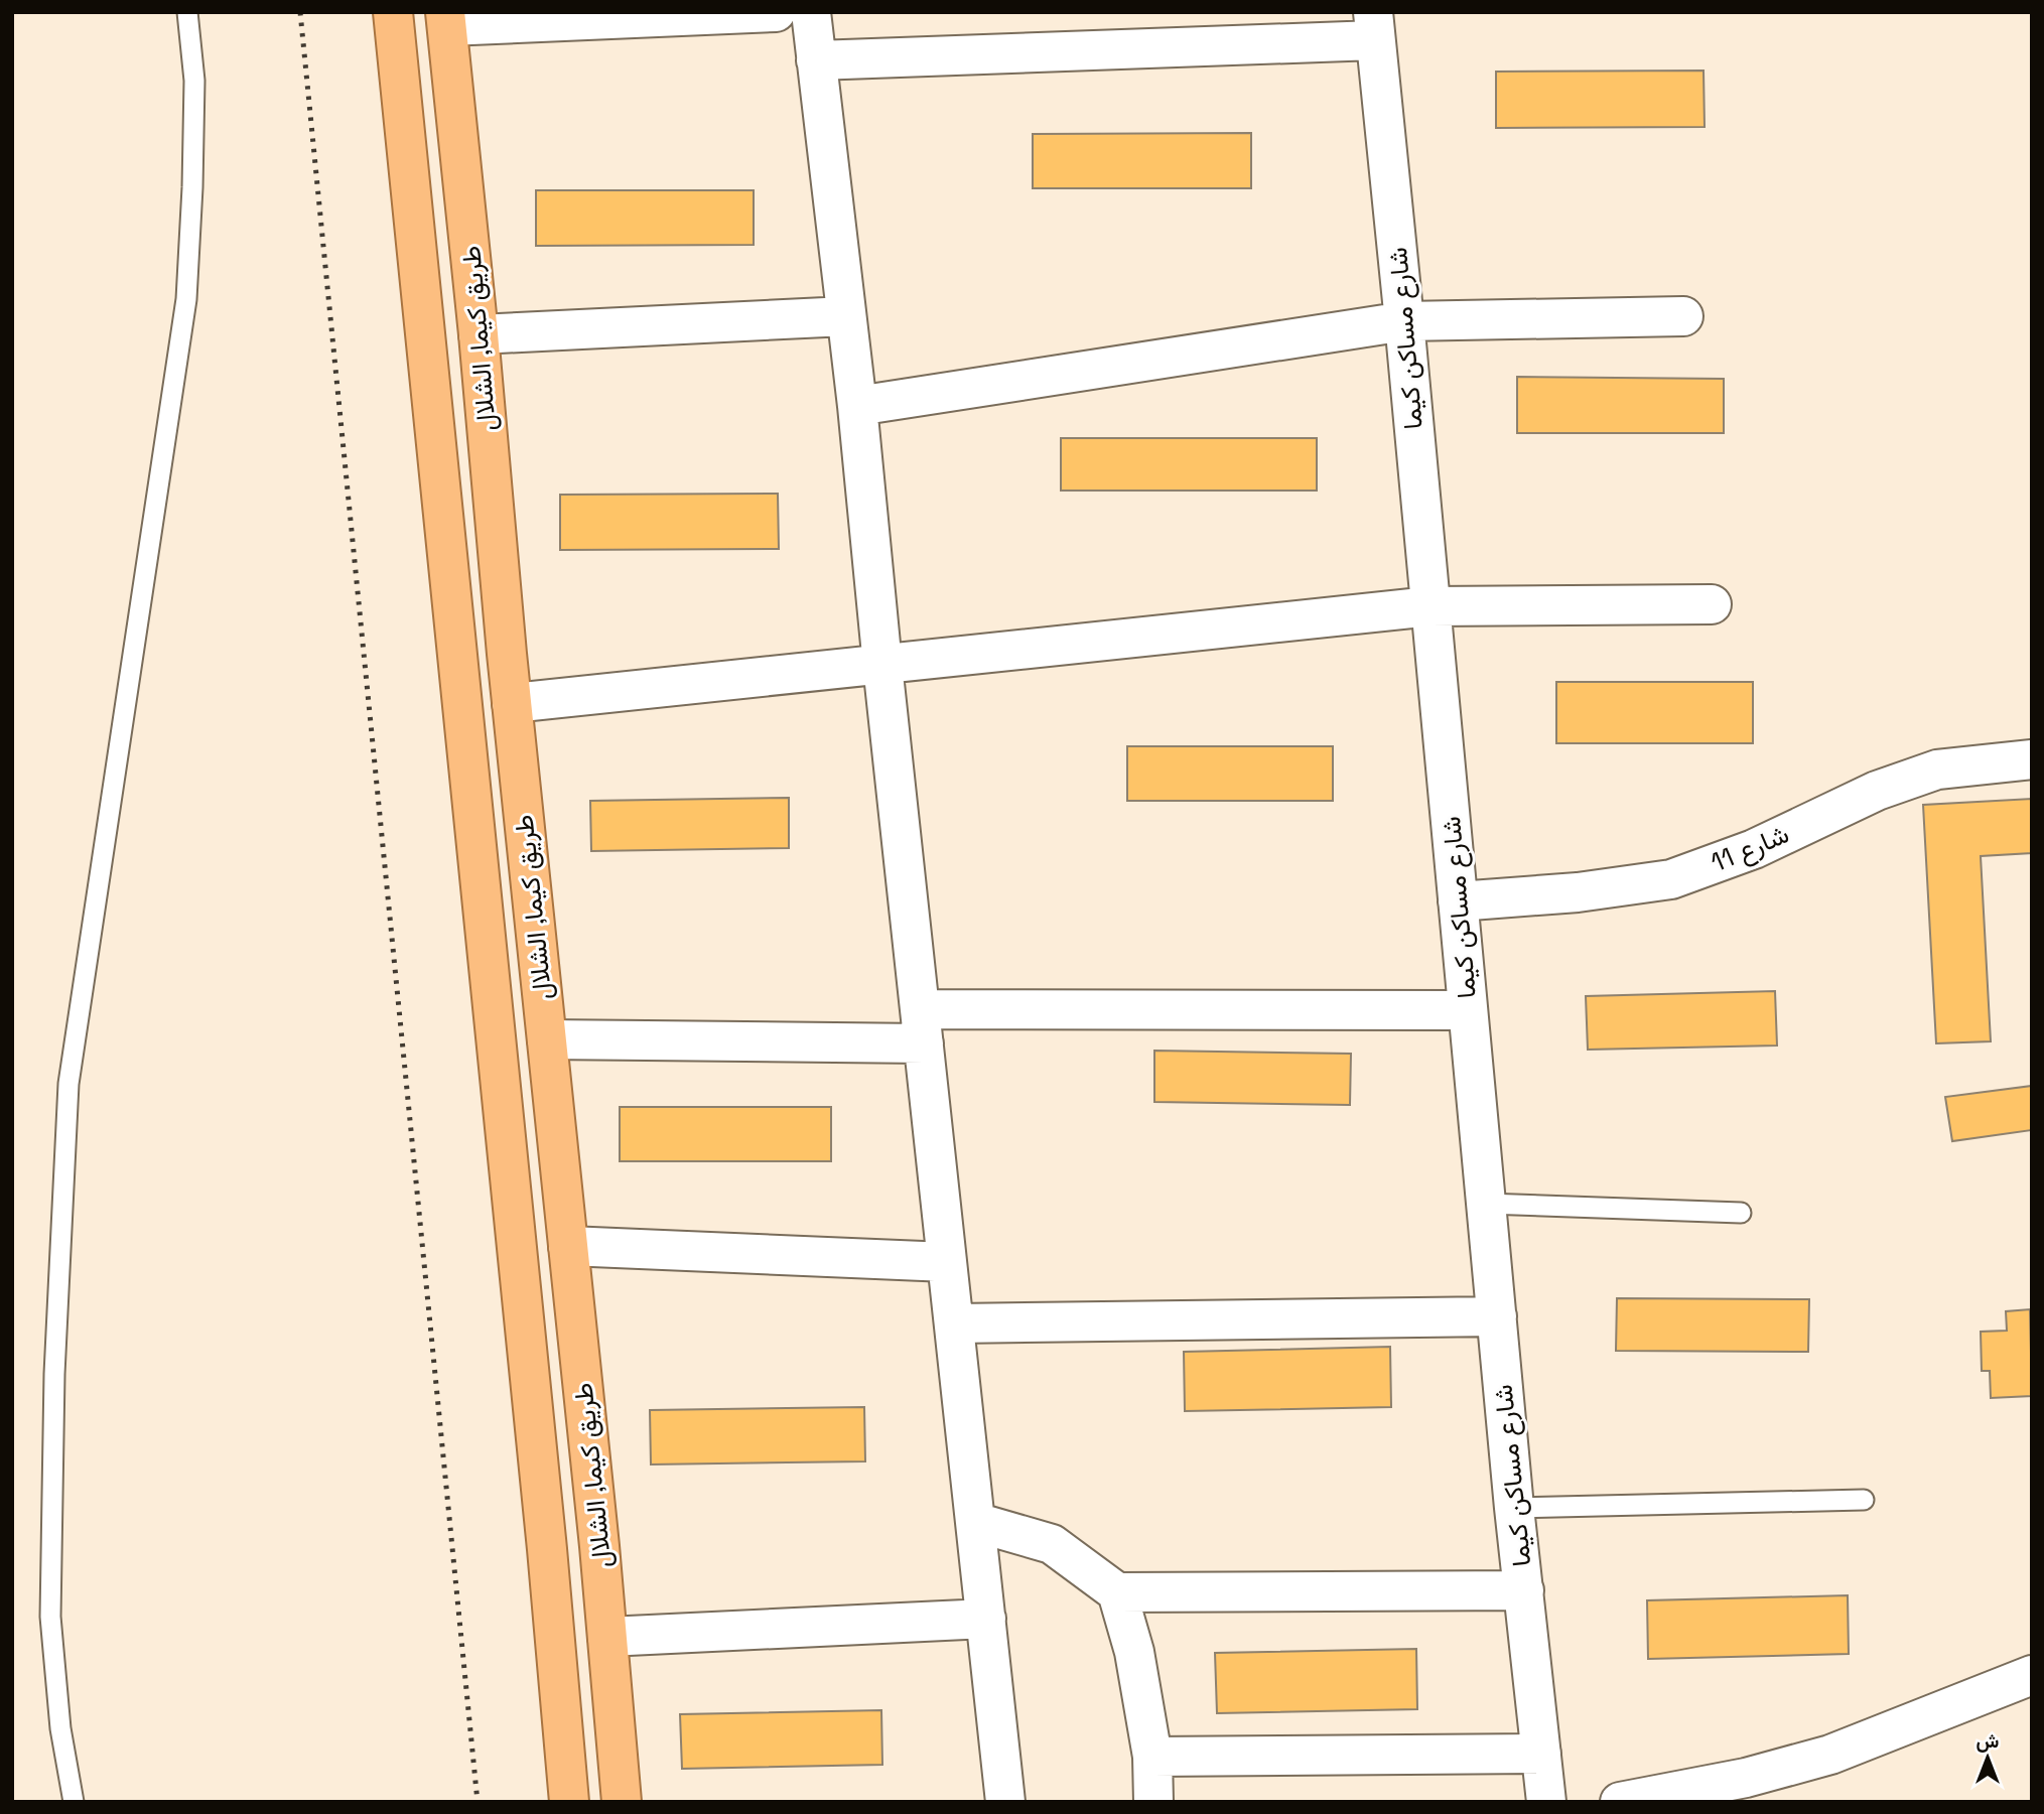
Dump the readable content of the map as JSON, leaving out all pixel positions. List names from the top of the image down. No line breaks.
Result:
{"streets":{"highway":["طريق كيما, الشلال"],"street":["شارع مساكن كيما","شارع 11"]},"crossings":[["شارع مساكن كيما","شارع 11"]],"north":"top"}
